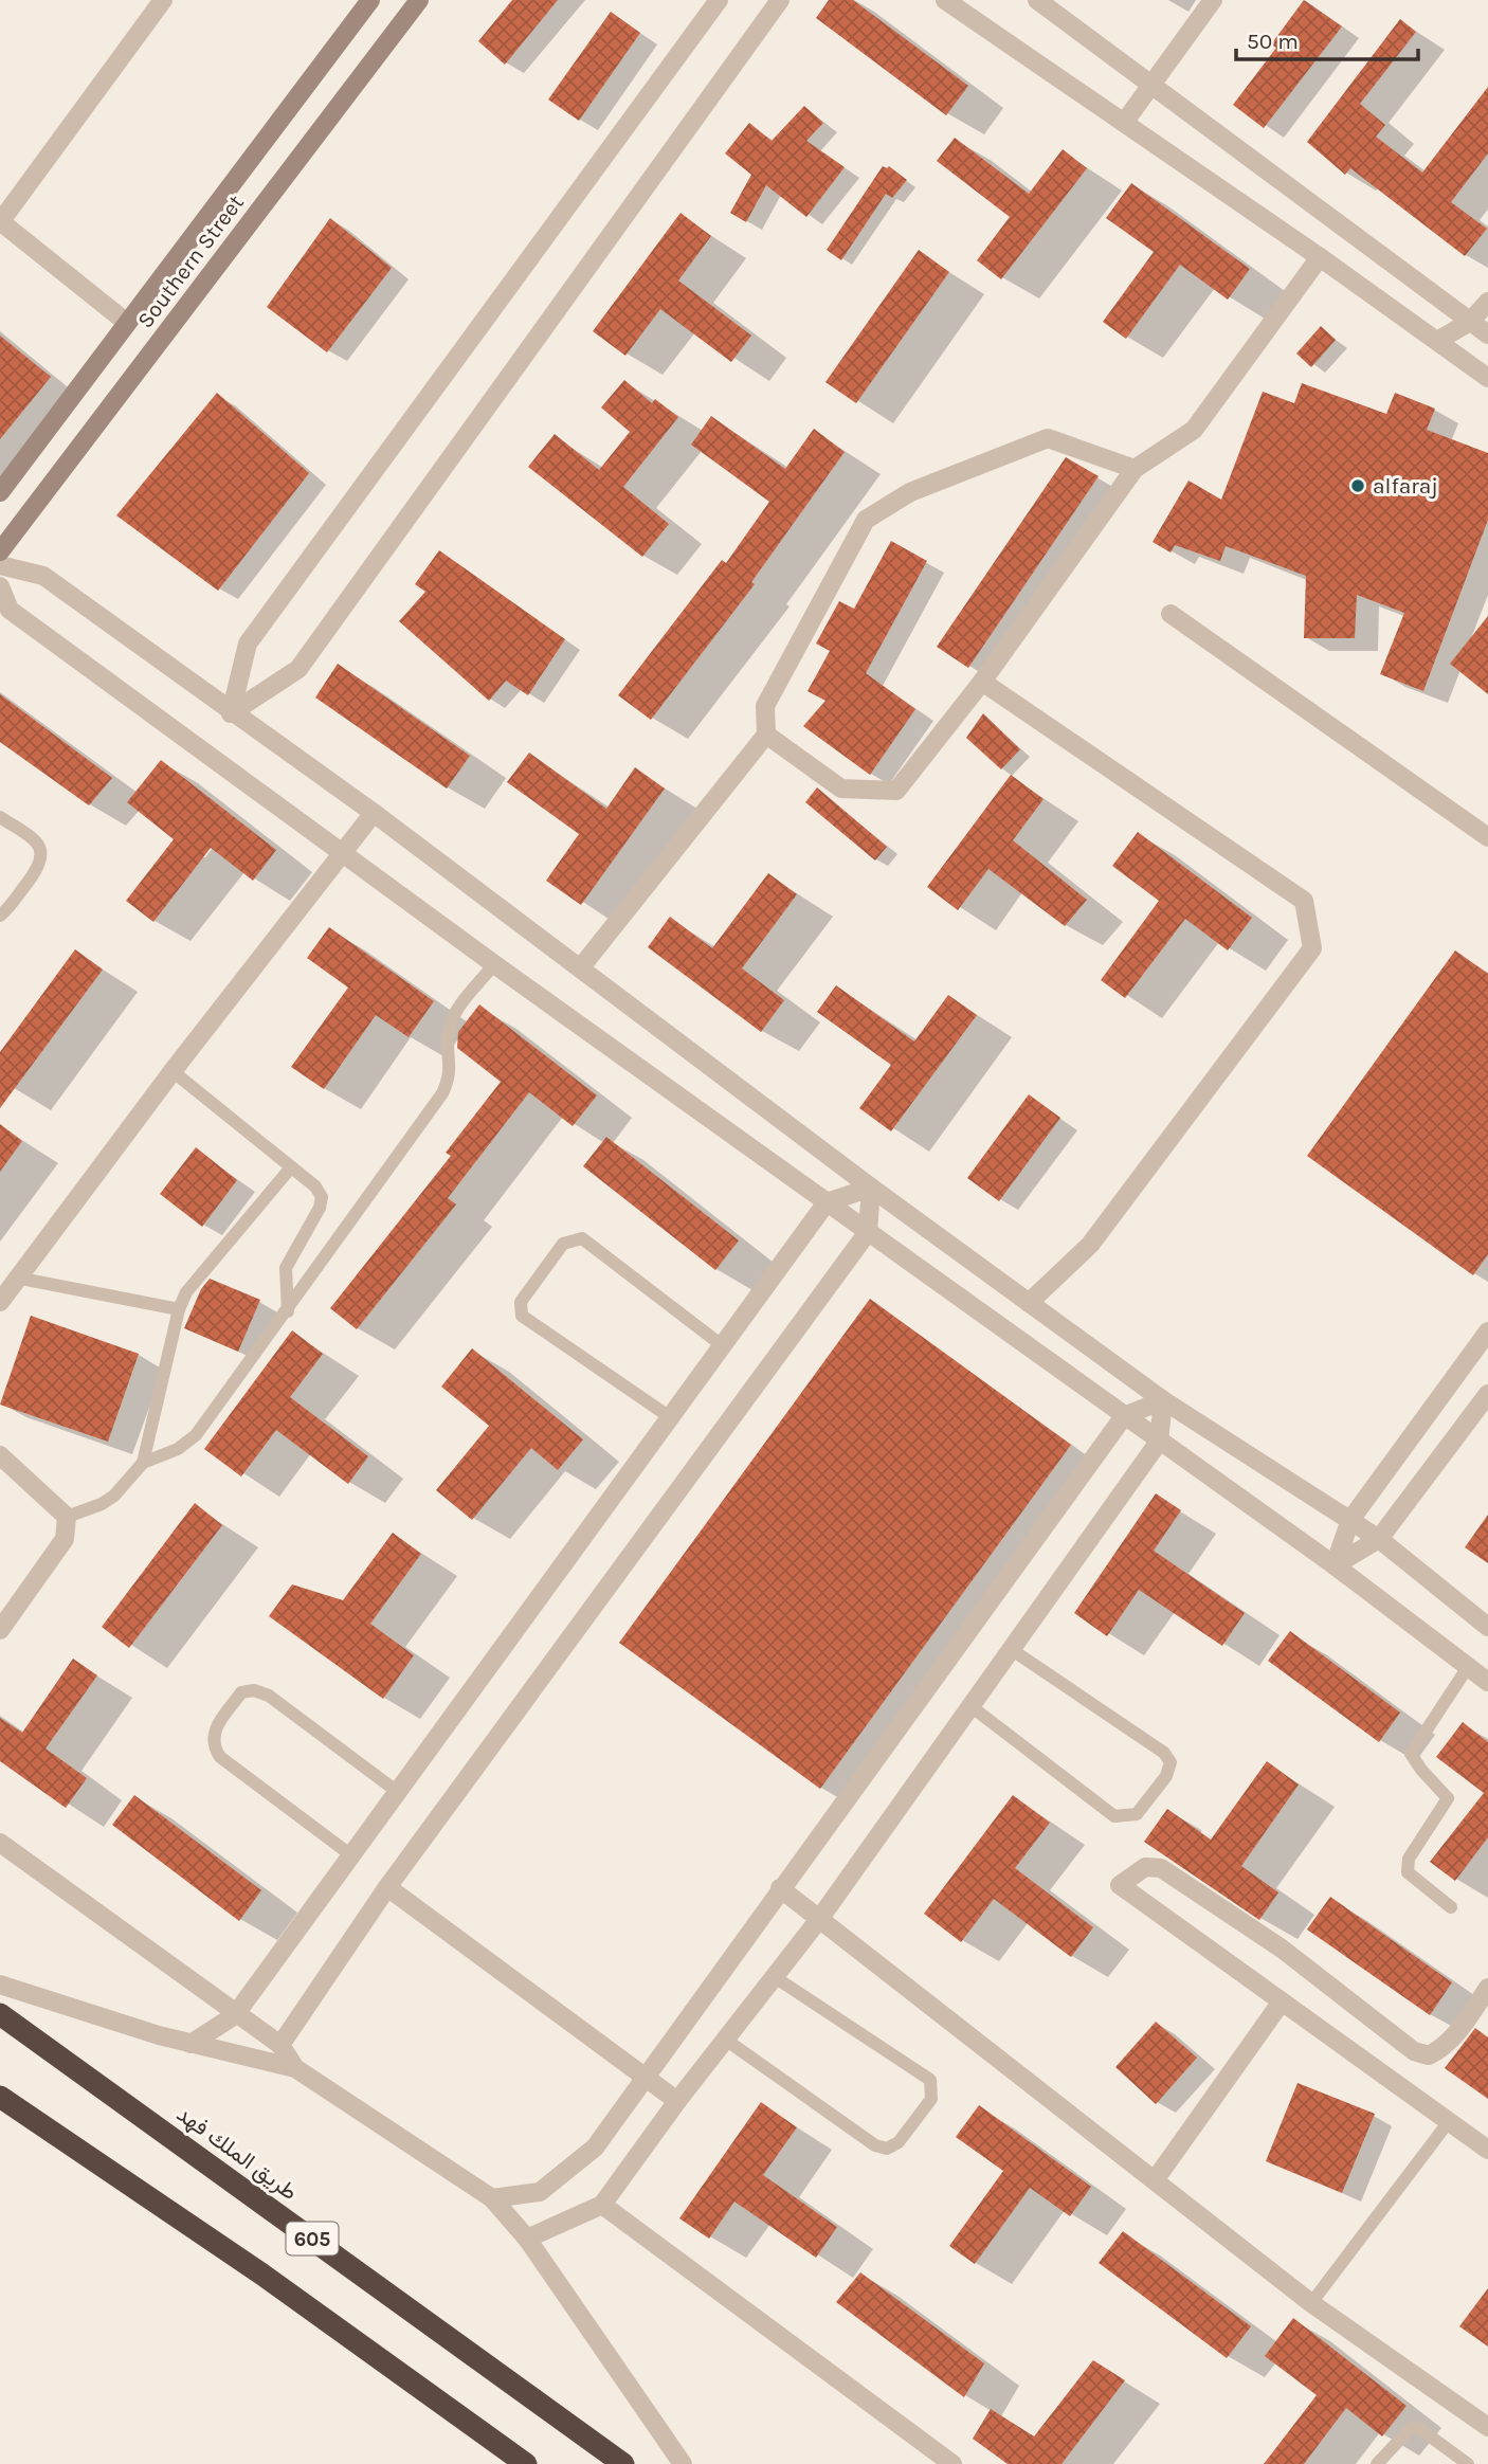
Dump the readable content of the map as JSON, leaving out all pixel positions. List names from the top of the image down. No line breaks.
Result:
{"streets":{"highway":["طريق الملك فهد","605"],"main road":["Southern Street"]},"places":["alfaraj"],"scale_bar":"50 m"}
